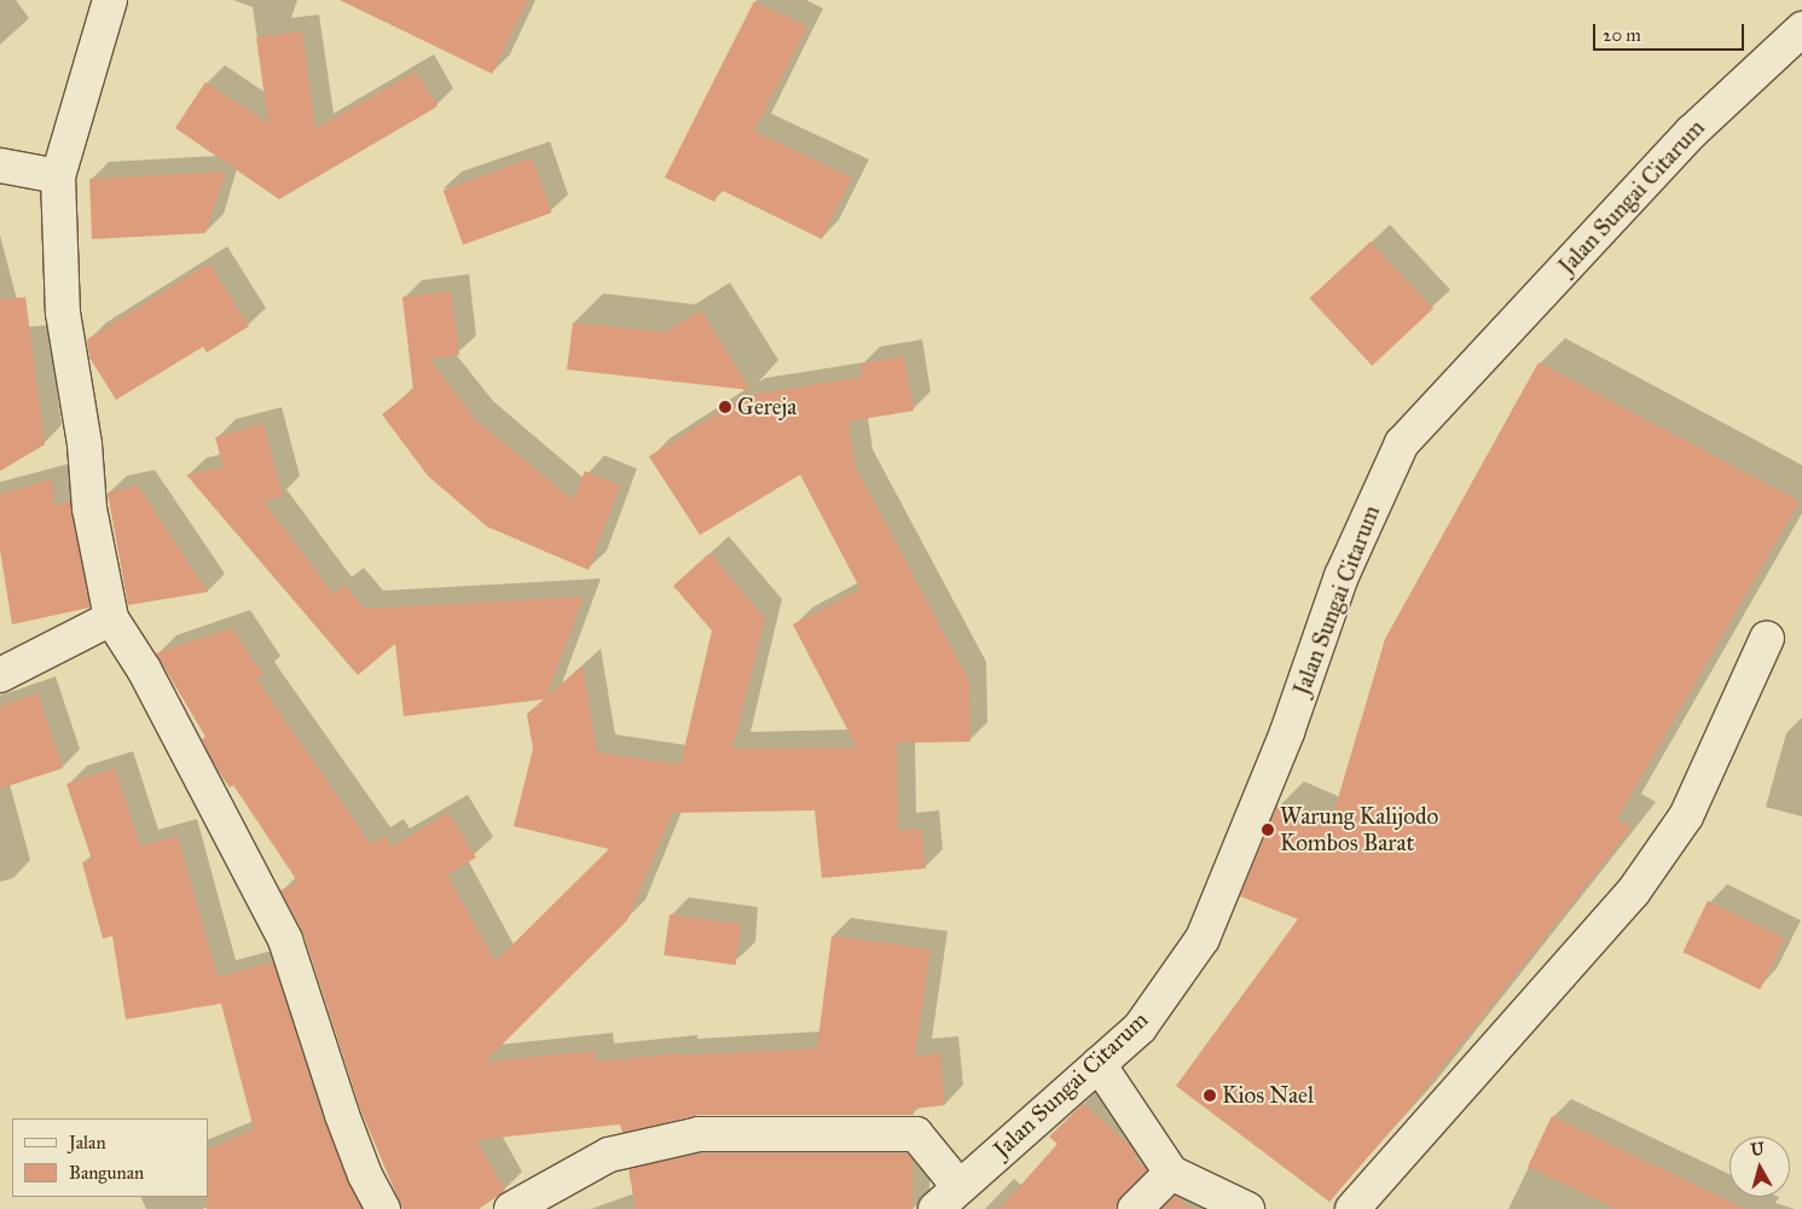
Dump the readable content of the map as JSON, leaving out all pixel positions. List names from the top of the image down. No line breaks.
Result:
{"streets":{"street":["Jalan Sungai Citarum"]},"places":["Gereja","Warung Kalijodo Kombos Barat","Kios Nael"],"legend":["Jalan","Bangunan"],"scale_bar":"20 m","north":"top"}
